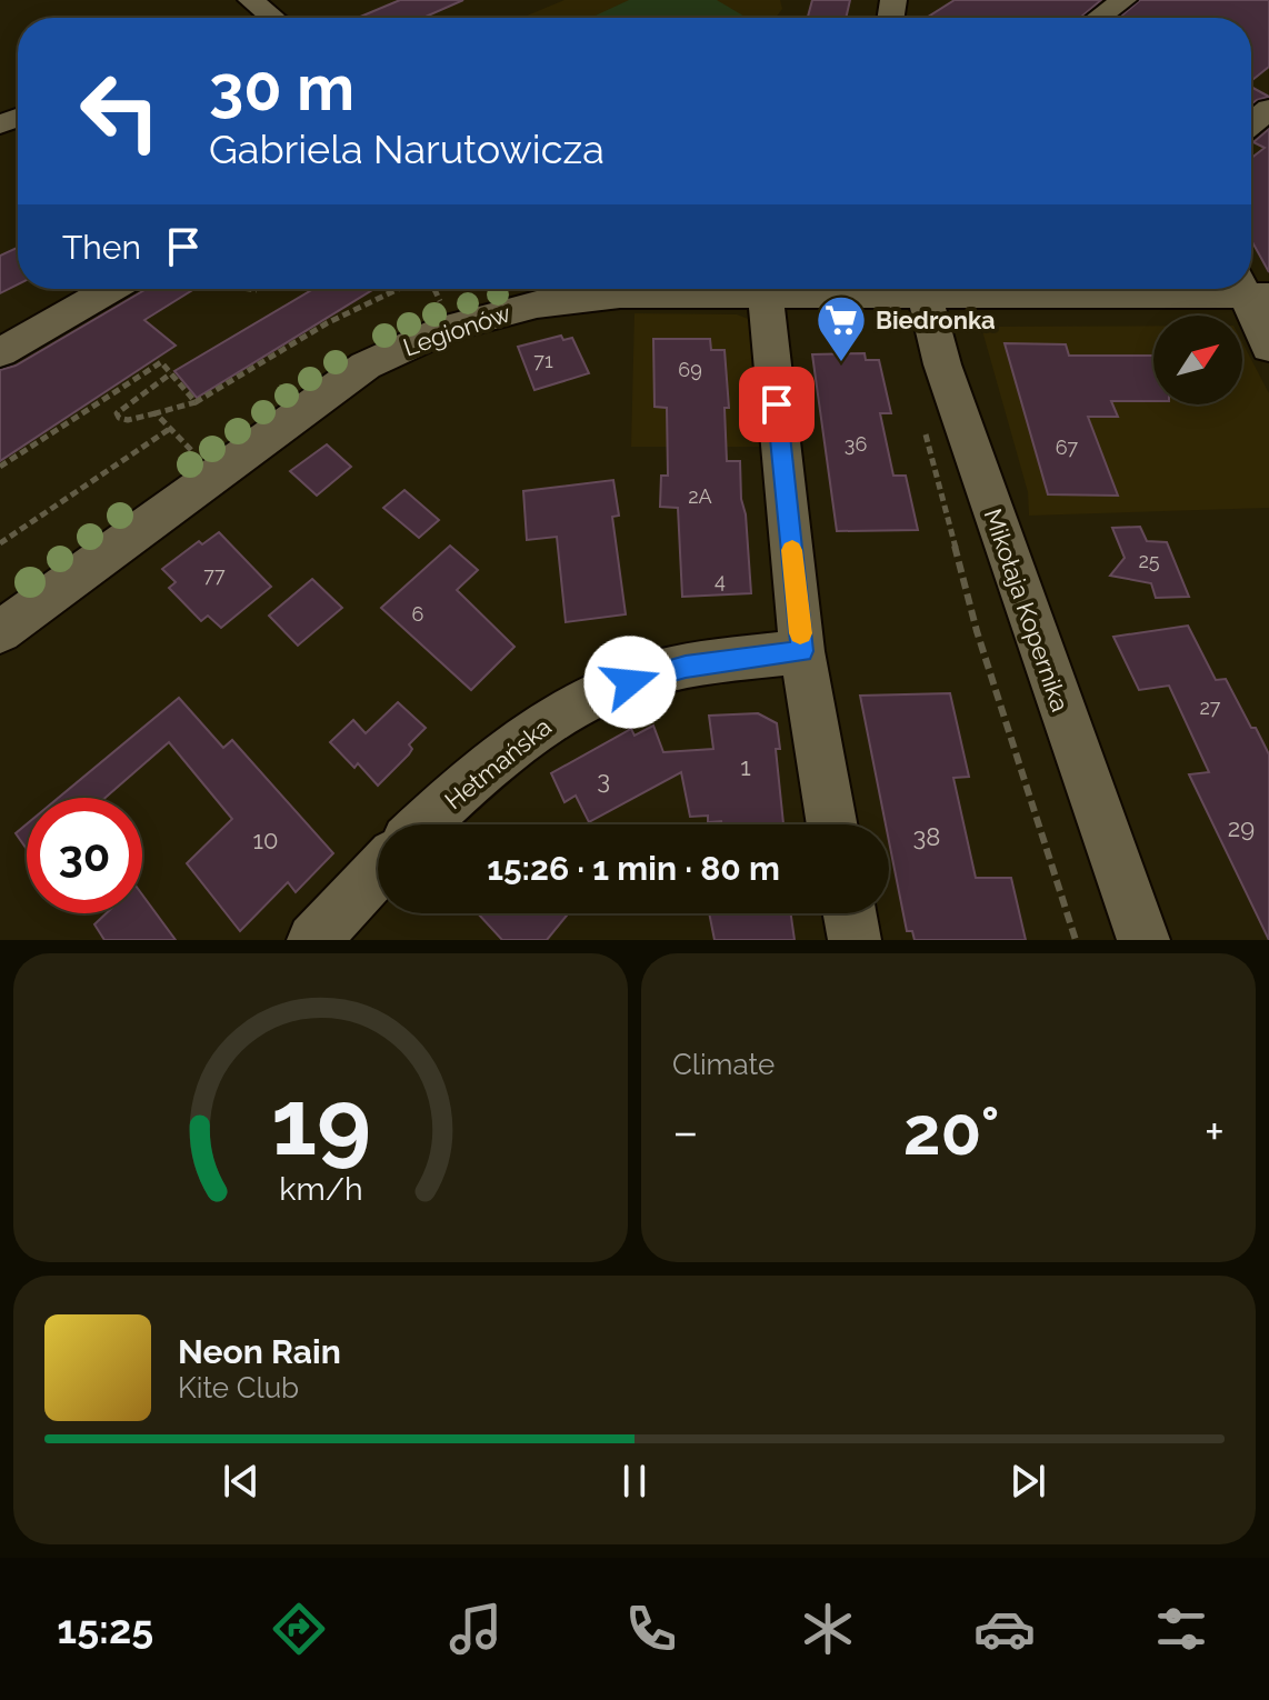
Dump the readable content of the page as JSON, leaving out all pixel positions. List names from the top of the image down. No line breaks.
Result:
{"streets":{"street":["Legionów","Mikołaja Kopernika","Hetmańska"]},"places":{"supermarket":["Biedronka"]},"house_numbers":["71","69","36","67","2A","25","77","4","6","27","1","3","29","38","10"],"north":"top right","page":{"turn":["30 m","Gabriela Narutowicza"],"then":"Then","limit":"30","trip":"15:26 · 1 min · 80 m","tile":"Climate","heat":["−","20°","+"],"song":["Neon Rain","Kite Club"],"tabs":"15:25","gauge":["19","km/h"]}}
